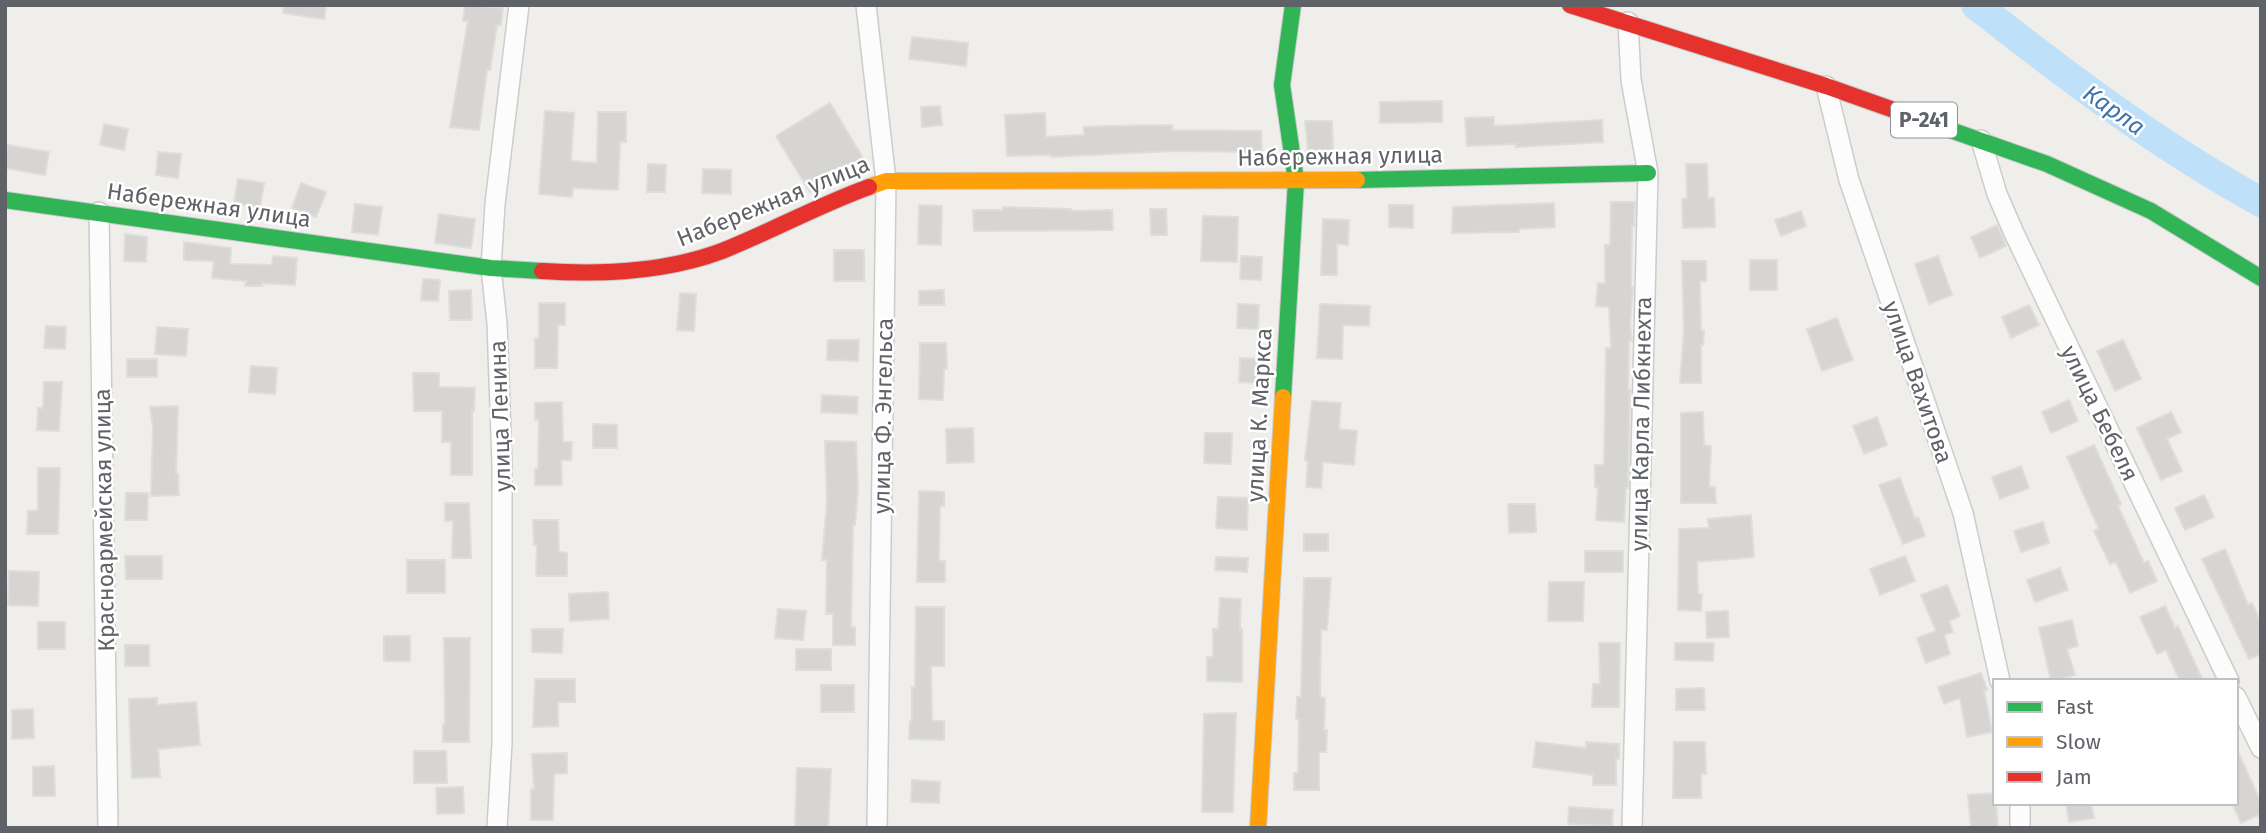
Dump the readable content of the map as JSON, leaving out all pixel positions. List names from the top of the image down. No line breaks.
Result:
{"streets":{"main road":["Р-241","Набережная улица","улица К. Маркса"],"street":["улица Вахитова","улица Бебеля","улица Ленина","улица Ф. Энгельса","улица Карла Либкнехта","Красноармейская улица"]},"crossings":[["Р-241","улица Вахитова"],["Р-241","улица Бебеля"],["Р-241","улица Карла Либкнехта"],["Набережная улица","улица К. Маркса"],["Набережная улица","улица Ленина"],["Набережная улица","улица Ф. Энгельса"],["Набережная улица","улица Карла Либкнехта"],["Набережная улица","Красноармейская улица"]],"water":["Карла"],"legend":["Fast","Slow","Jam"]}
